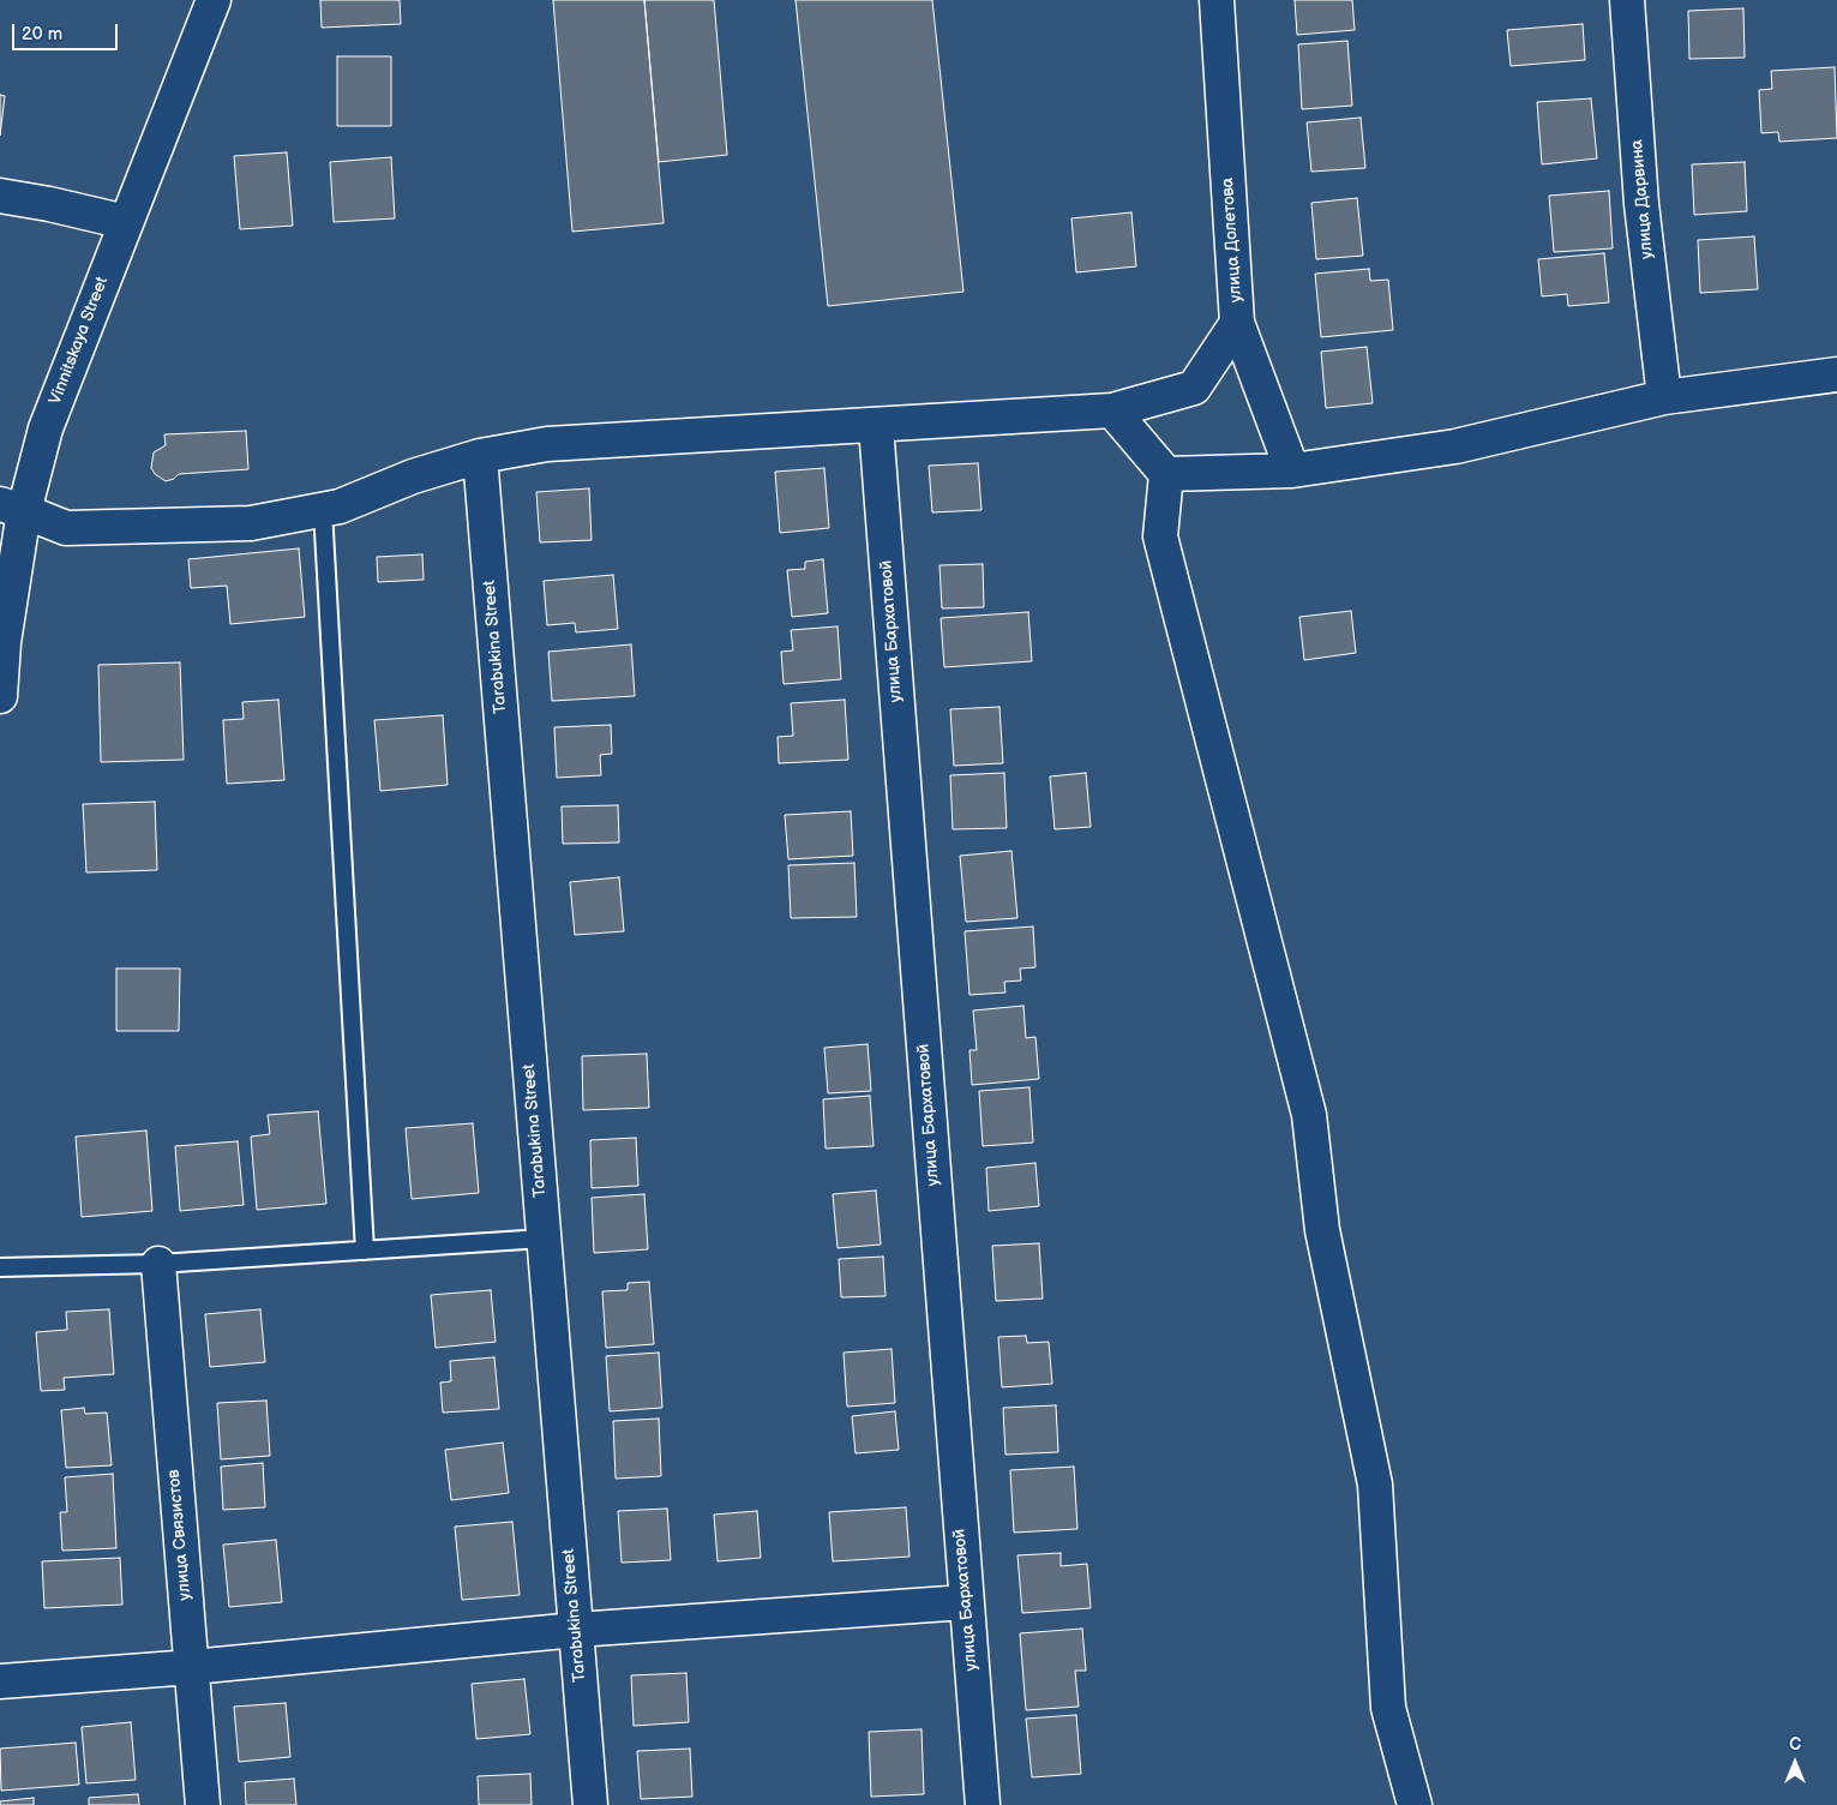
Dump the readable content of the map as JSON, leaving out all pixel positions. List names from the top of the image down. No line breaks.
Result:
{"streets":{"street":["улица Дарвина","улица Долетова","Vinnitskaya Street","улица Бархатовой","Tarabukina Street","улица Связистов"]},"scale_bar":"20 m","north":"top"}
